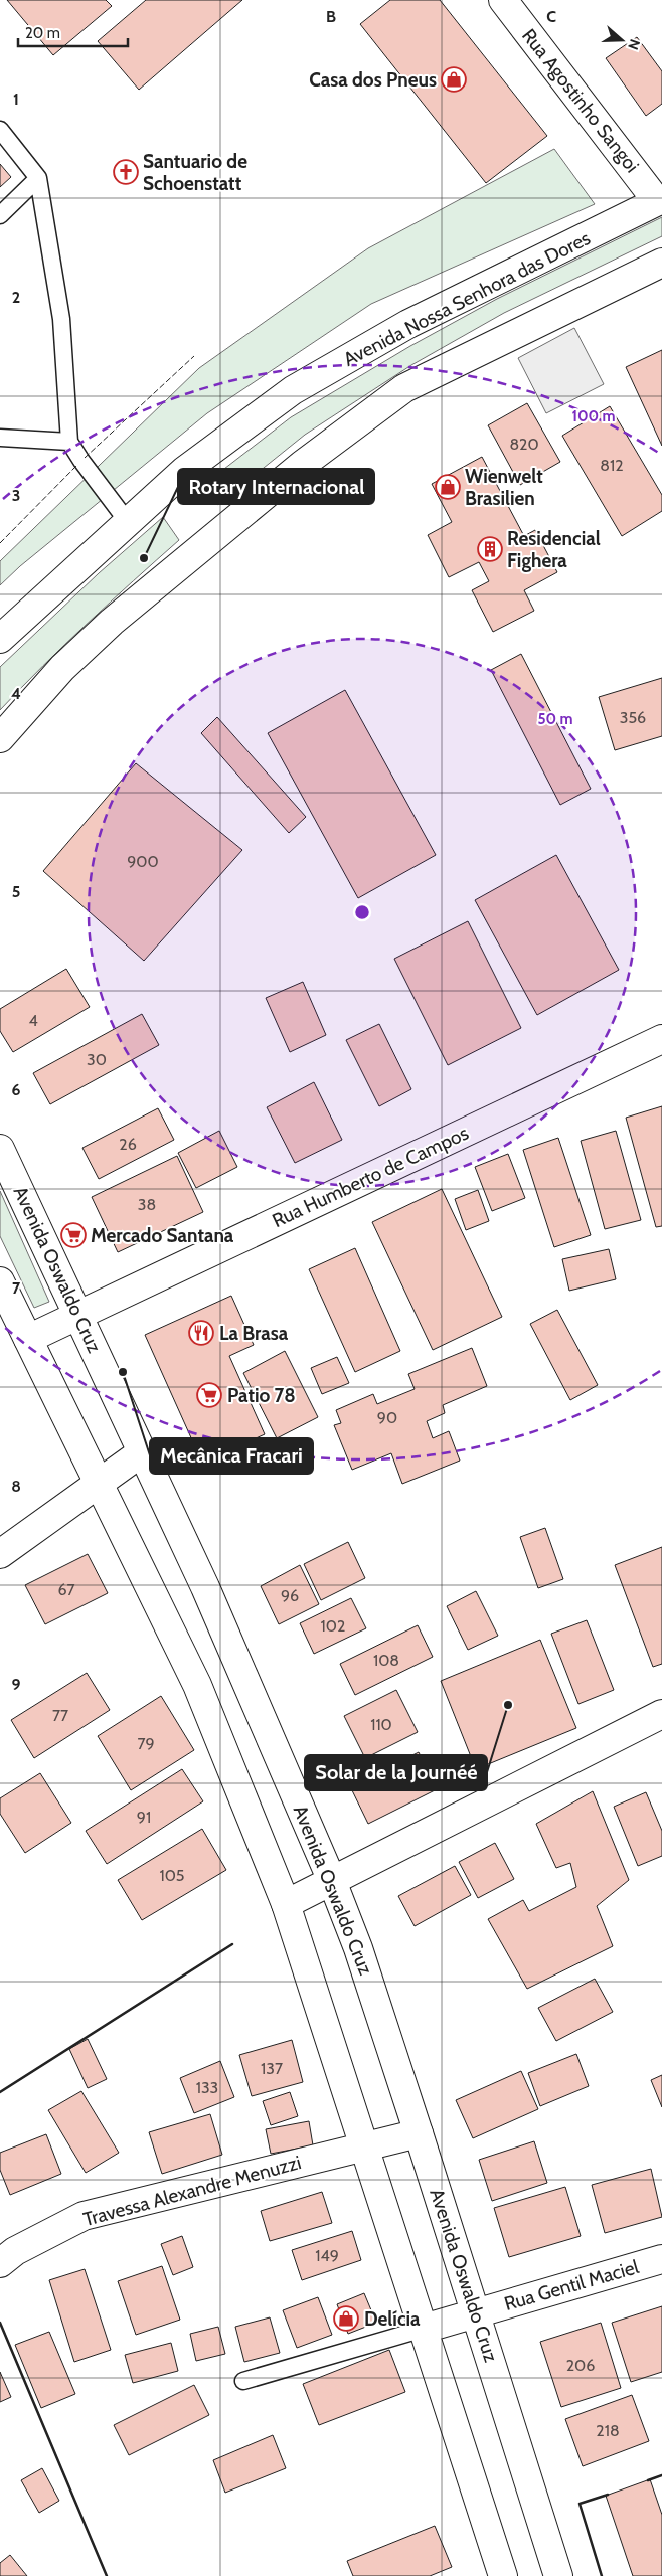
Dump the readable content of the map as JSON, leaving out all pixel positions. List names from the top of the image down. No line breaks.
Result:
{"streets":{"street":["Rua Agostinho Sangoi","Avenida Nossa Senhora das Dores","Rua Humberto de Campos","Avenida Oswaldo Cruz","Travessa Alexandre Menuzzi","Rua Gentil Maciel"]},"crossings":[["Rua Agostinho Sangoi","Avenida Nossa Senhora das Dores"],["Rua Humberto de Campos","Avenida Oswaldo Cruz"],["Avenida Oswaldo Cruz","Travessa Alexandre Menuzzi"],["Avenida Oswaldo Cruz","Rua Gentil Maciel"]],"places":{"shop":["Casa dos Pneus","Wienwelt Brasilien","Delícia"],"church":["Santuario de Schoenstatt"],"building":["Residencial Fighera"],"other":["Rotary Internacional","Mecânica Fracari","Solar de la Journéé"],"supermarket":["Mercado Santana","Patio 78"],"restaurant":["La Brasa"]},"house_numbers":["820","812","356","900","4","30","26","38","90","67","96","102","108","77","110","79","91","105","137","133","149","206","218"],"scale_bar":"20 m","north":"right","grid":{"columns":["B","C"],"rows":["1","2","3","4","5","6","7","8","9"]},"rings":["100 m","50 m"]}
